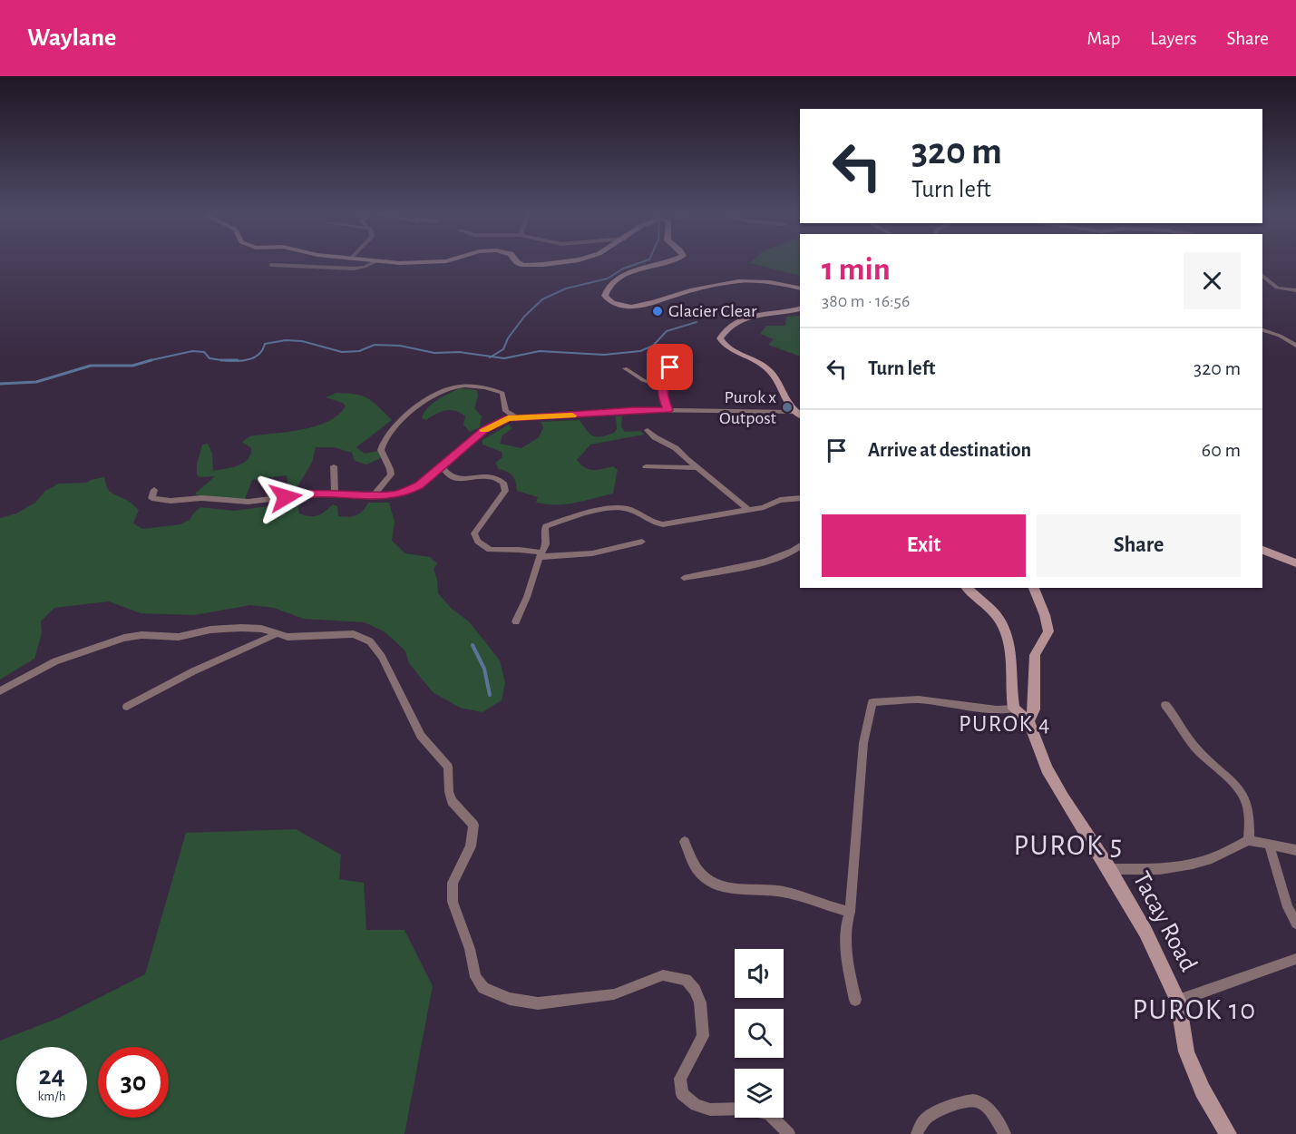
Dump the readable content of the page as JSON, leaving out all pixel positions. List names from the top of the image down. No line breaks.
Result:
{"streets":{"main road":["Tacay Road"]},"districts":["PUROK 4","PUROK 5","PUROK 10"],"places":["Glacier Clear","Purok x Outpost"],"page":{"header":"Waylane","nav":["Map","Layers","Share"],"turn":["320 m","Turn left"],"heading":["1 min","380 m · 16:56"],"list":[{"name":"Turn left","value":"320 m"},{"name":"Arrive at destination","value":"60 m"}],"buttons":["Exit","Share"],"speed":"24 km/h","limit":"30"}}
